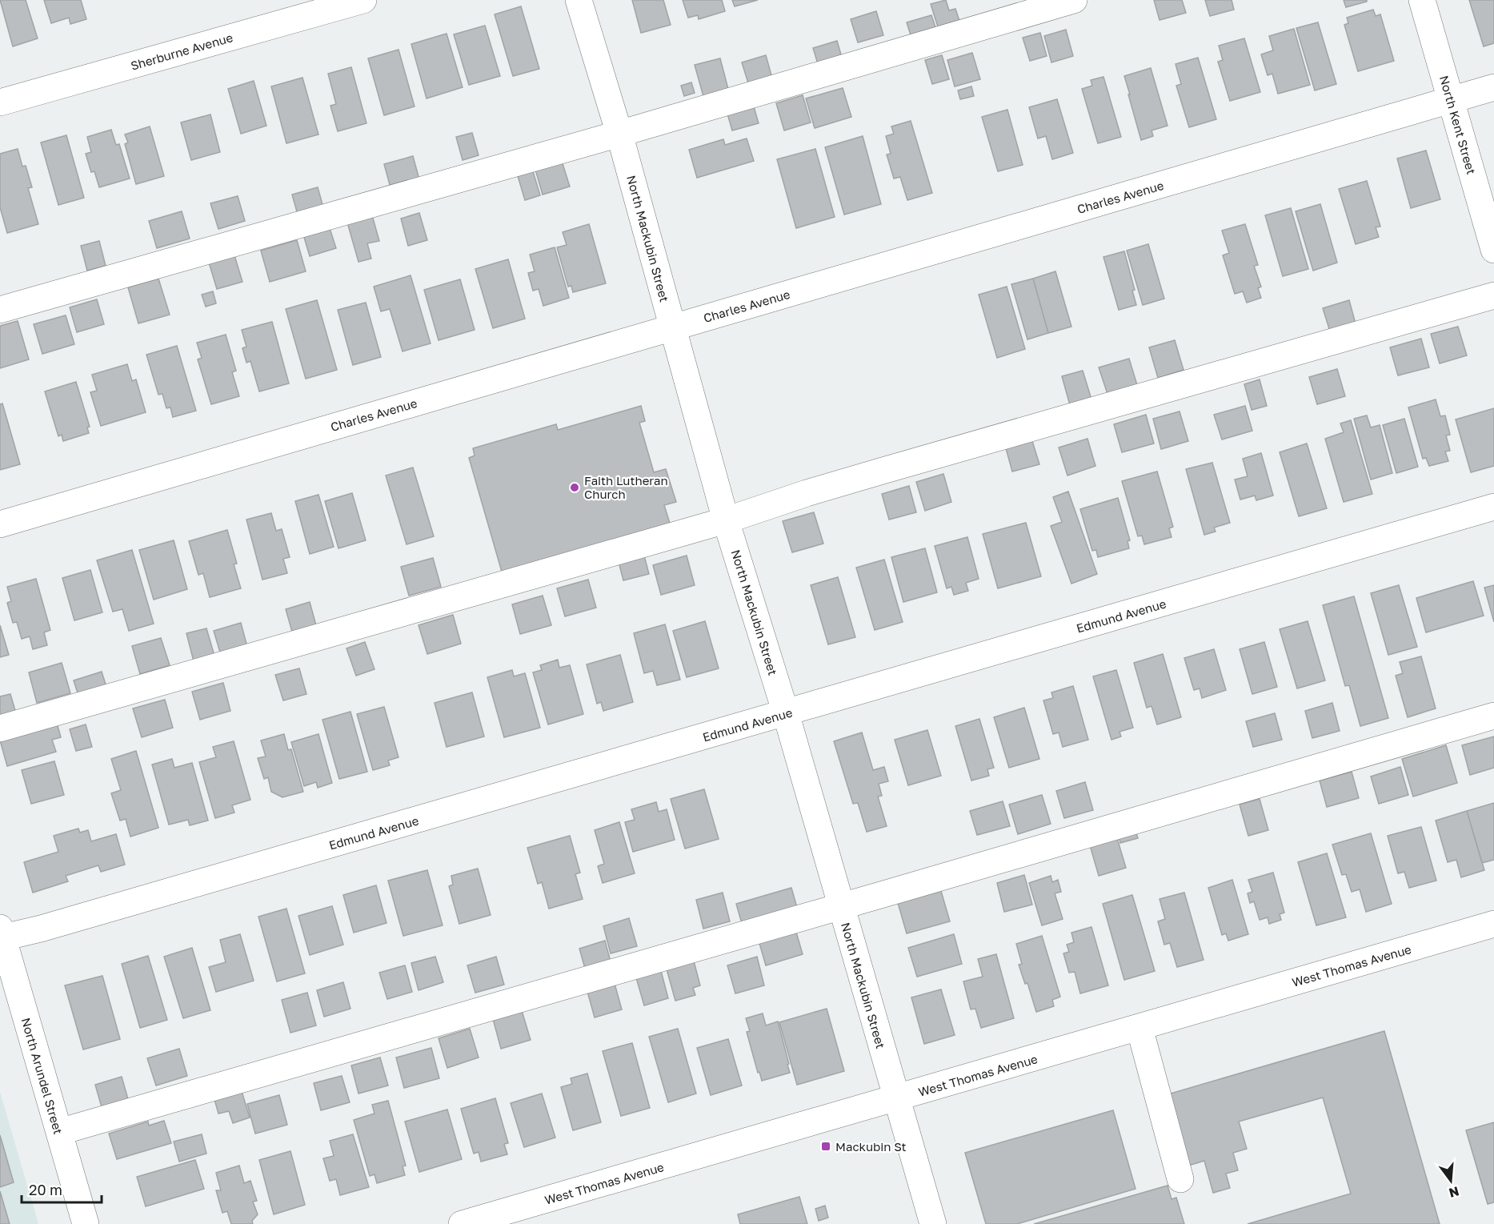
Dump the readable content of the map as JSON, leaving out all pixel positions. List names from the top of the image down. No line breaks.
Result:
{"streets":{"street":["Sherburne Avenue","North Kent Street","Charles Avenue","North Mackubin Street","Edmund Avenue","West Thomas Avenue","North Arundel Street"]},"crossings":[["North Kent Street","Charles Avenue"],["Charles Avenue","North Mackubin Street"],["North Mackubin Street","Edmund Avenue"],["North Mackubin Street","West Thomas Avenue"],["Edmund Avenue","North Arundel Street"]],"places":{"other":["Faith Lutheran Church"],"transit":["Mackubin St"]},"scale_bar":"20 m","north":"bottom"}
